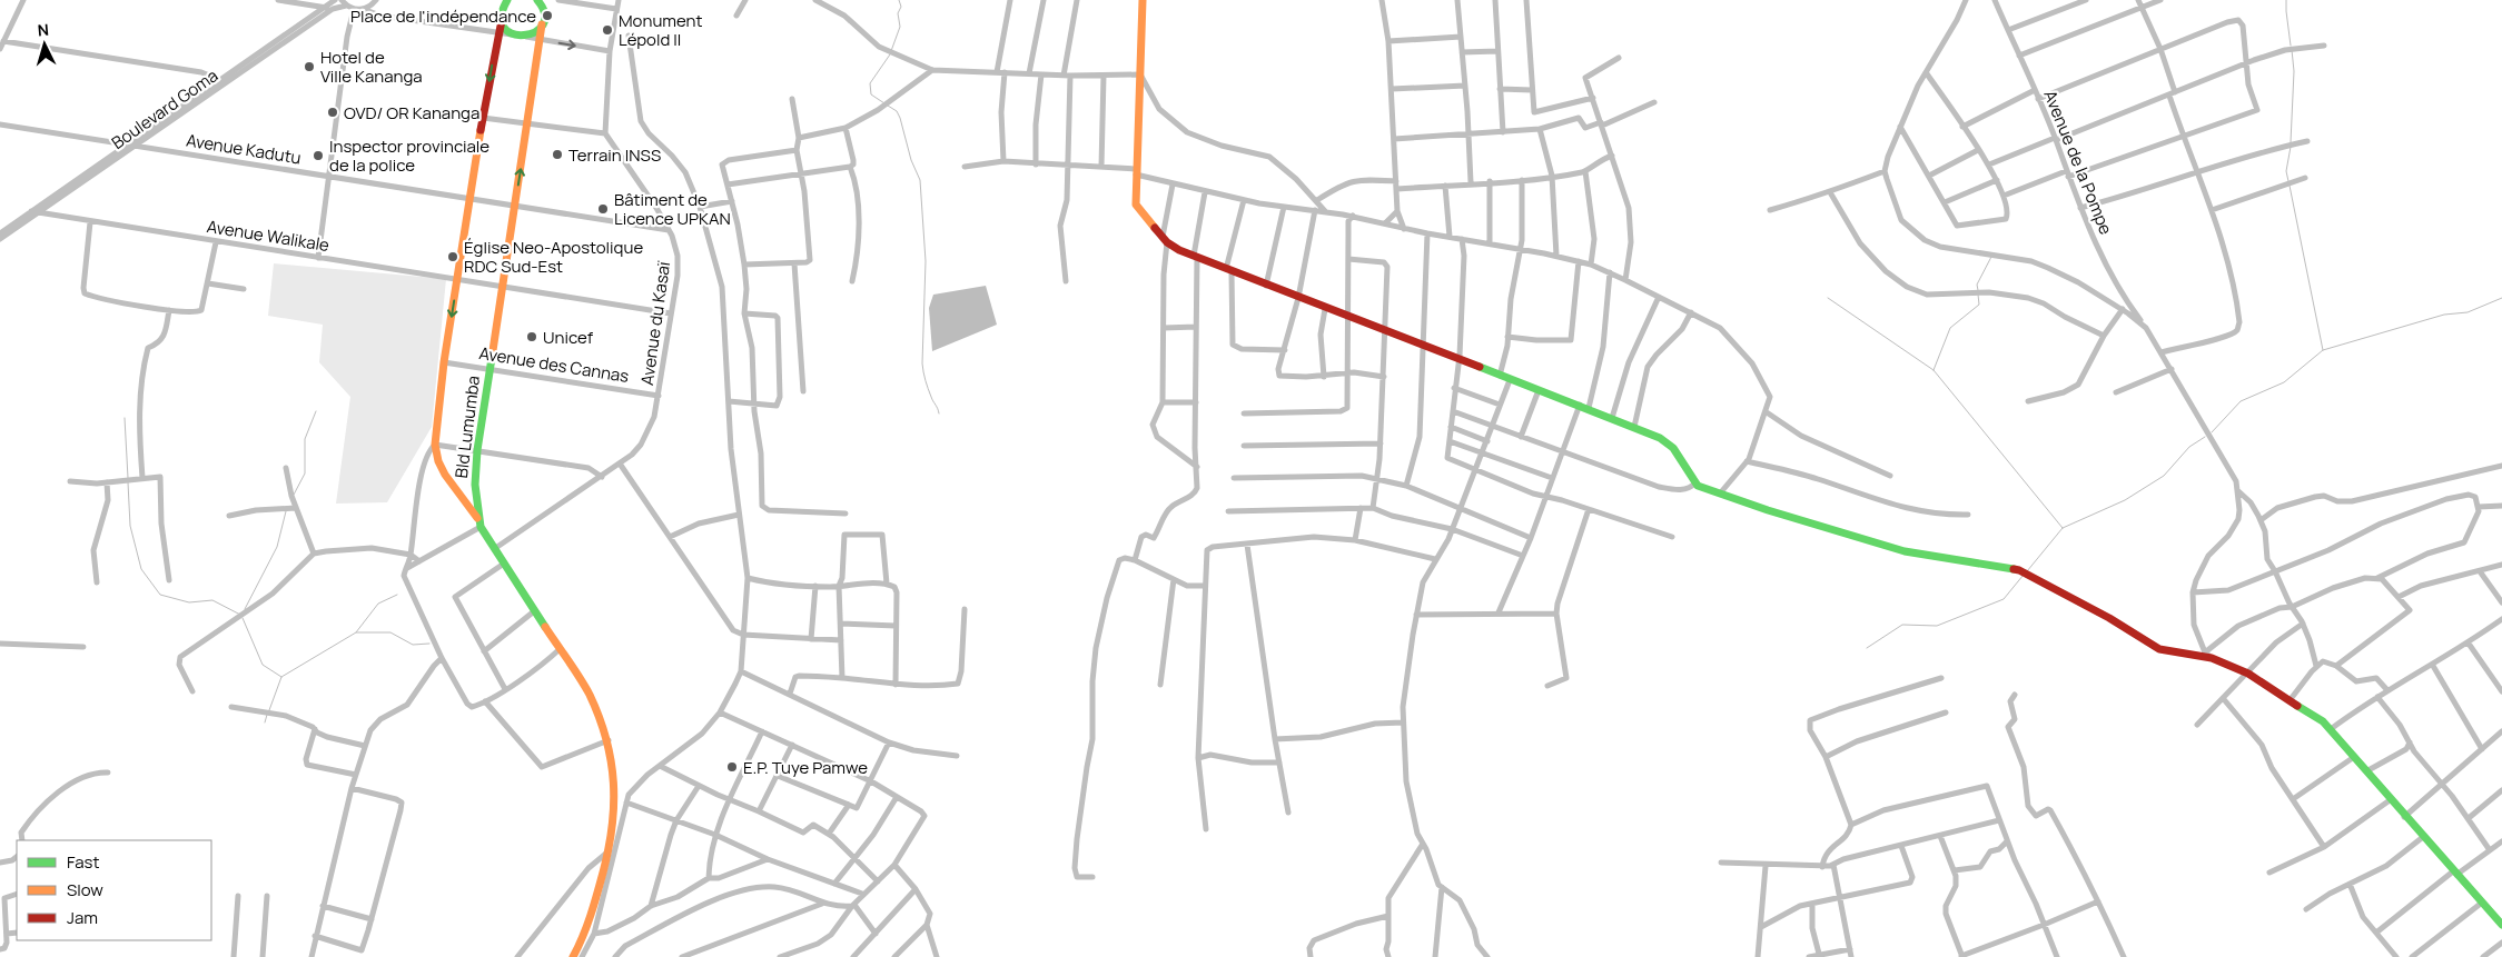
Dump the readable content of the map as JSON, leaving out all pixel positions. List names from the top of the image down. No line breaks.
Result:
{"streets":{"street":["Boulevard Goma","Avenue Kadutu","Avenue de la Pompe","Avenue Walikale","Avenue du Kasaï","Avenue des Cannas","Bld Lumumba"]},"crossings":[["Boulevard Goma","Avenue Kadutu"],["Boulevard Goma","Avenue Walikale"],["Avenue Kadutu","Avenue du Kasaï"],["Avenue Kadutu","Bld Lumumba"],["Avenue Walikale","Avenue du Kasaï"],["Avenue Walikale","Bld Lumumba"],["Avenue du Kasaï","Avenue des Cannas"],["Avenue des Cannas","Bld Lumumba"]],"places":["Place de l'indépendance","Monument Lépold II","Hotel de Ville Kananga","OVD/ OR Kananga","Terrain INSS","Inspector provinciale de la police","Bâtiment de Licence UPKAN","Église Neo-Apostolique RDC Sud-Est","Unicef","E.P. Tuye Pamwe"],"legend":["Fast","Slow","Jam"],"north":"top"}
